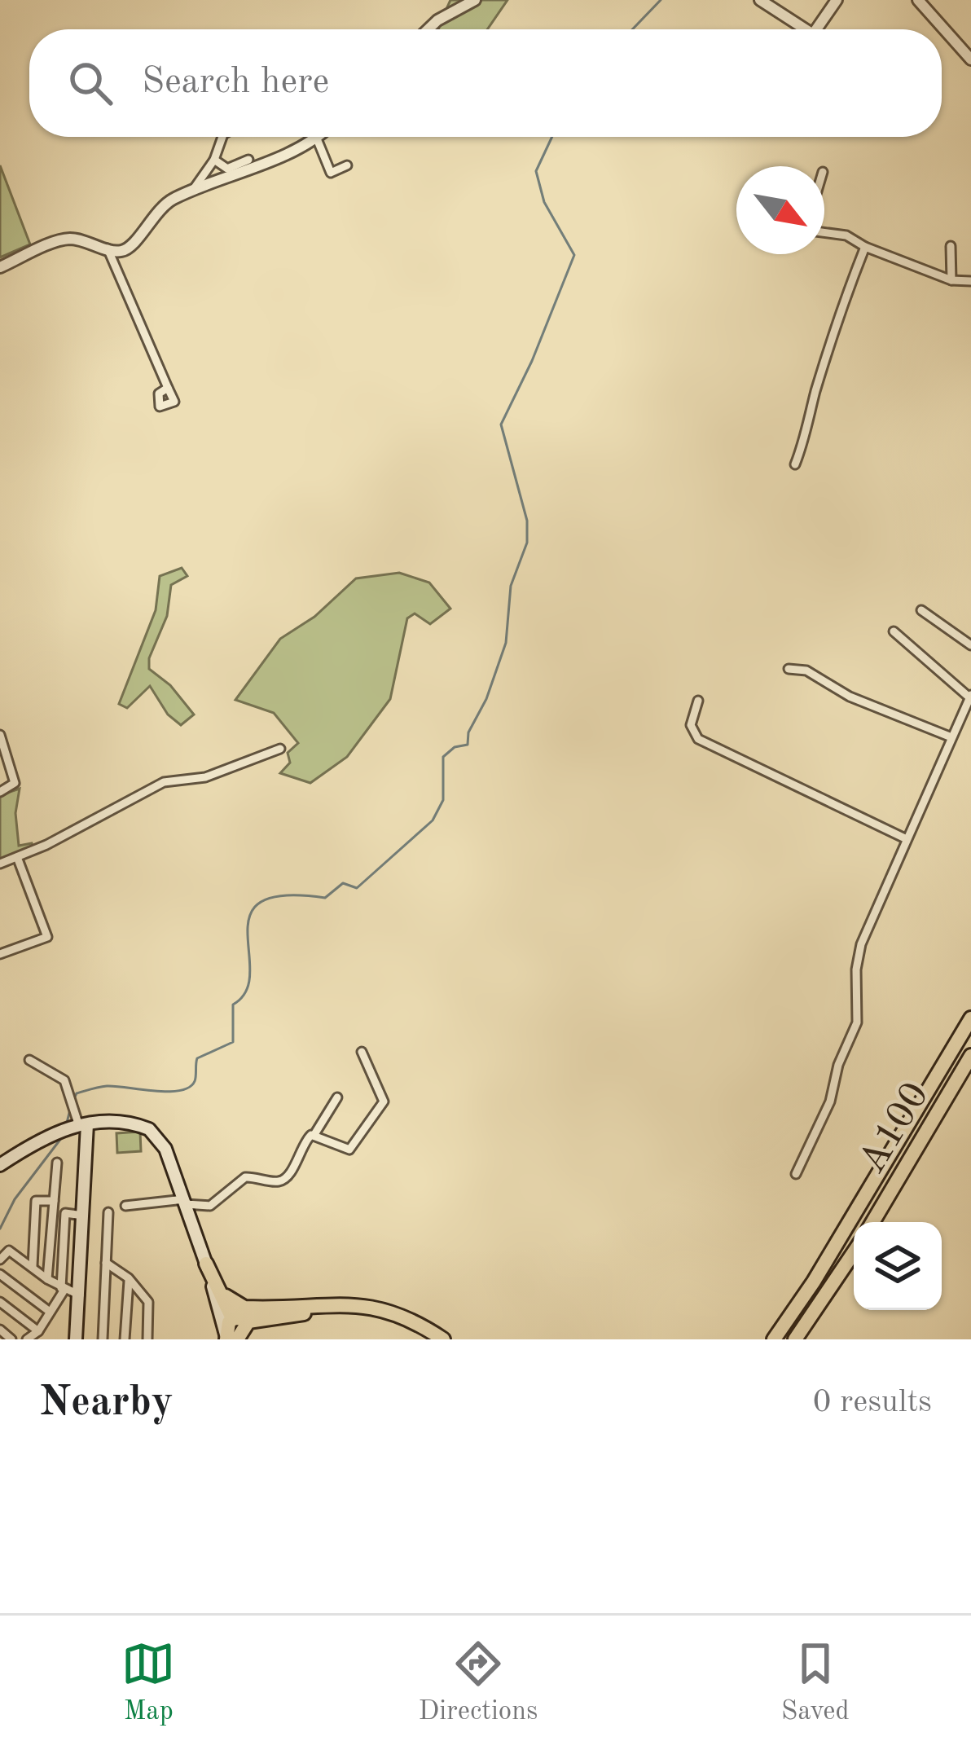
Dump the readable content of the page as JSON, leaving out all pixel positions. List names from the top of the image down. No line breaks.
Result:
{"streets":{"highway":["A100"]},"north":"bottom right","page":{"search":"Search here","heading":["Nearby","0 results"],"nav":["Map","Directions","Saved"]}}
